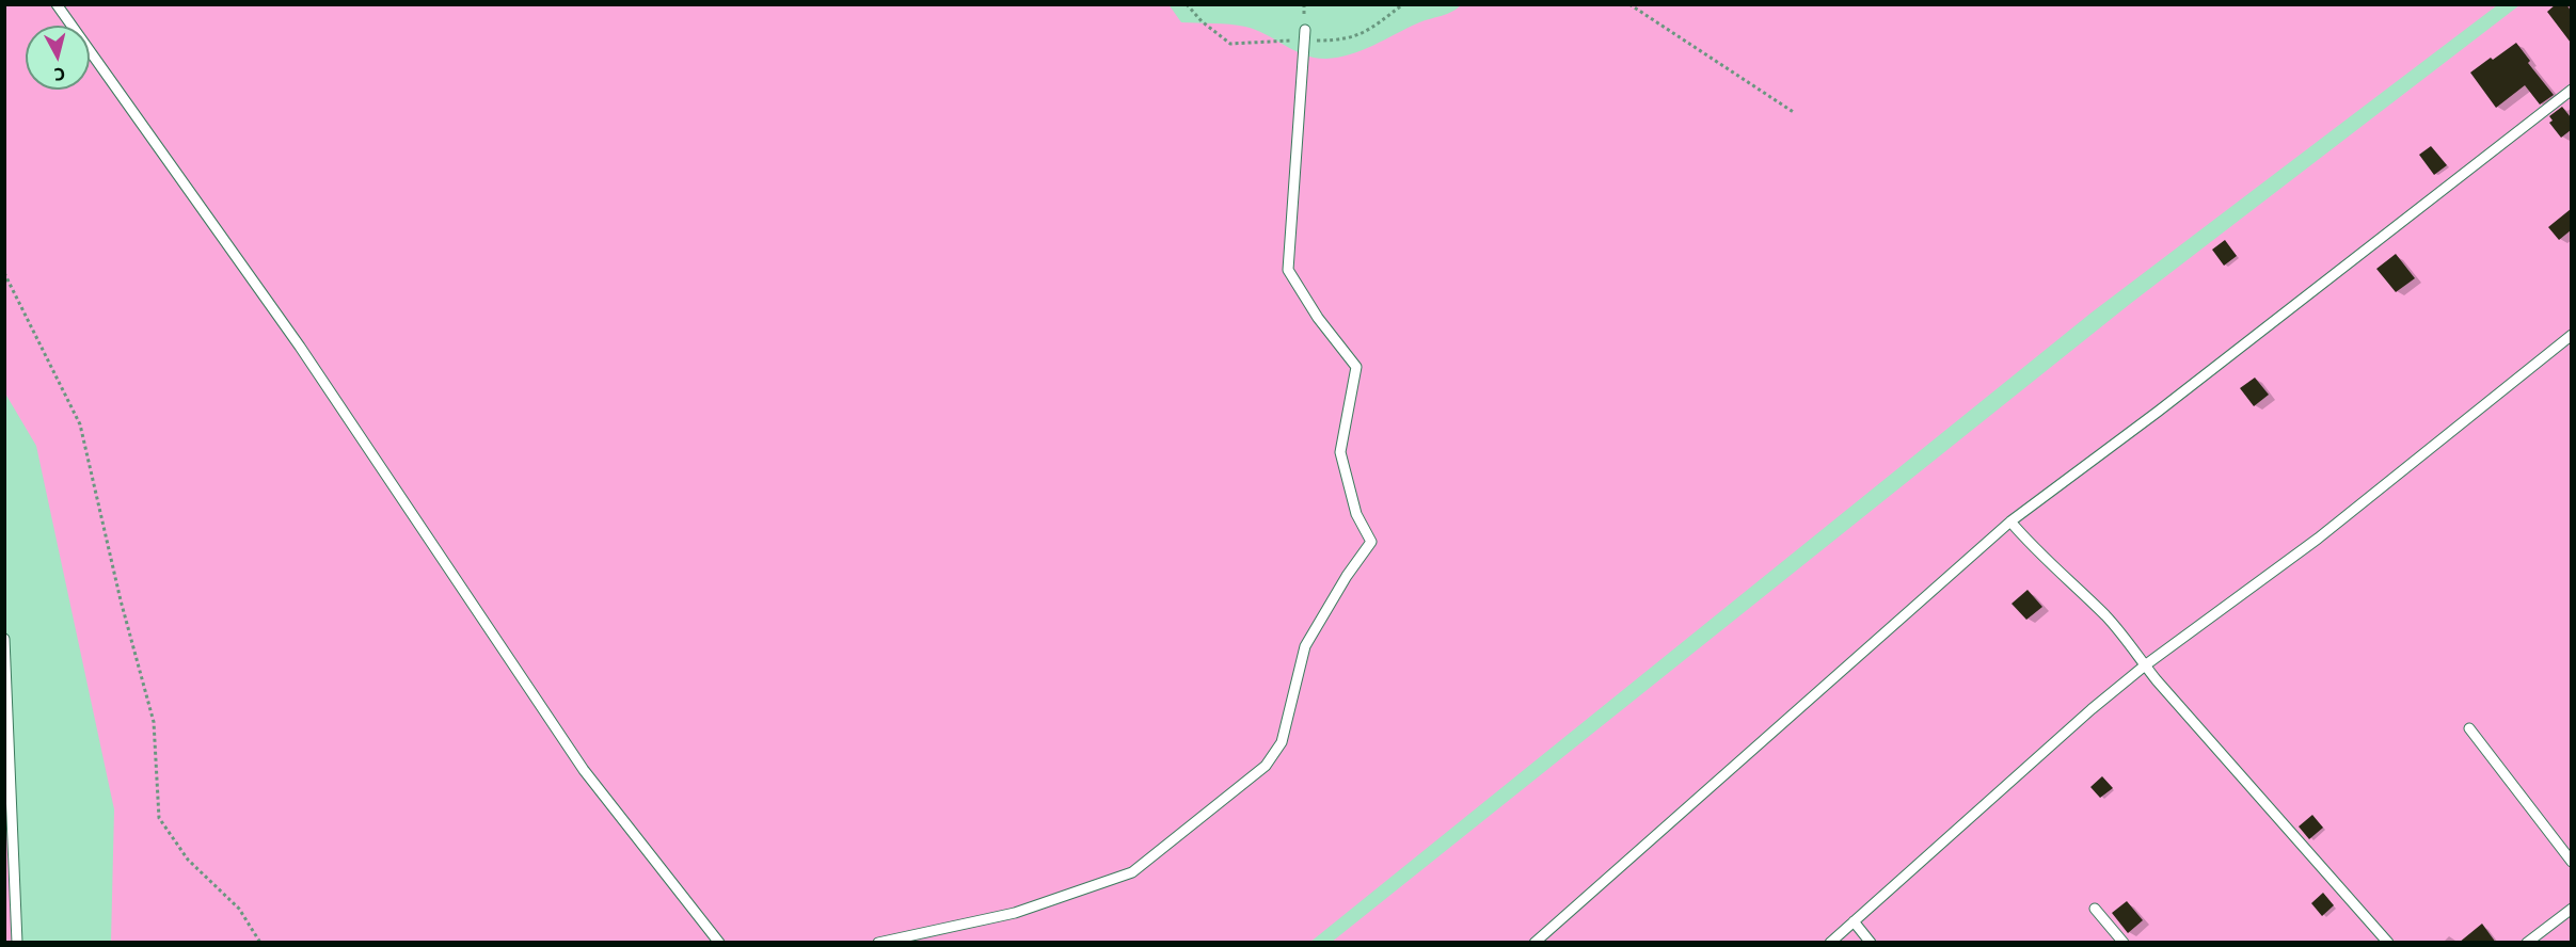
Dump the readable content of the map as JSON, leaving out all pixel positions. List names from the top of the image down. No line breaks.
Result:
{"north":"bottom"}
